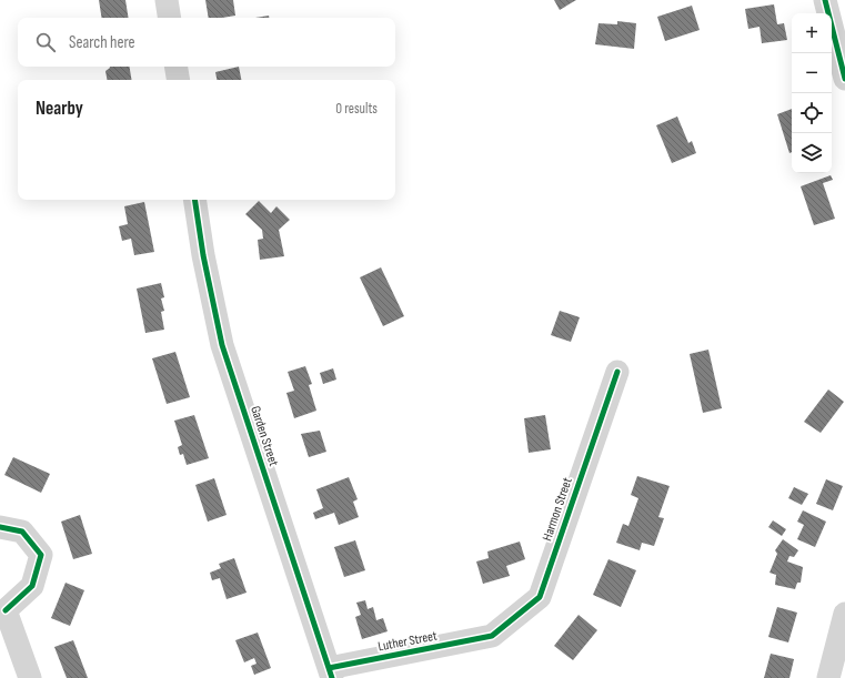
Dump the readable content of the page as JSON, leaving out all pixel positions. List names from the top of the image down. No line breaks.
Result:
{"streets":{"street":["Garden Street","Harmon Street","Luther Street"]},"crossings":[["Garden Street","Luther Street"],["Harmon Street","Luther Street"]],"page":{"map_buttons":["+","−"],"search":"Search here","heading":["Nearby","0 results"]}}
